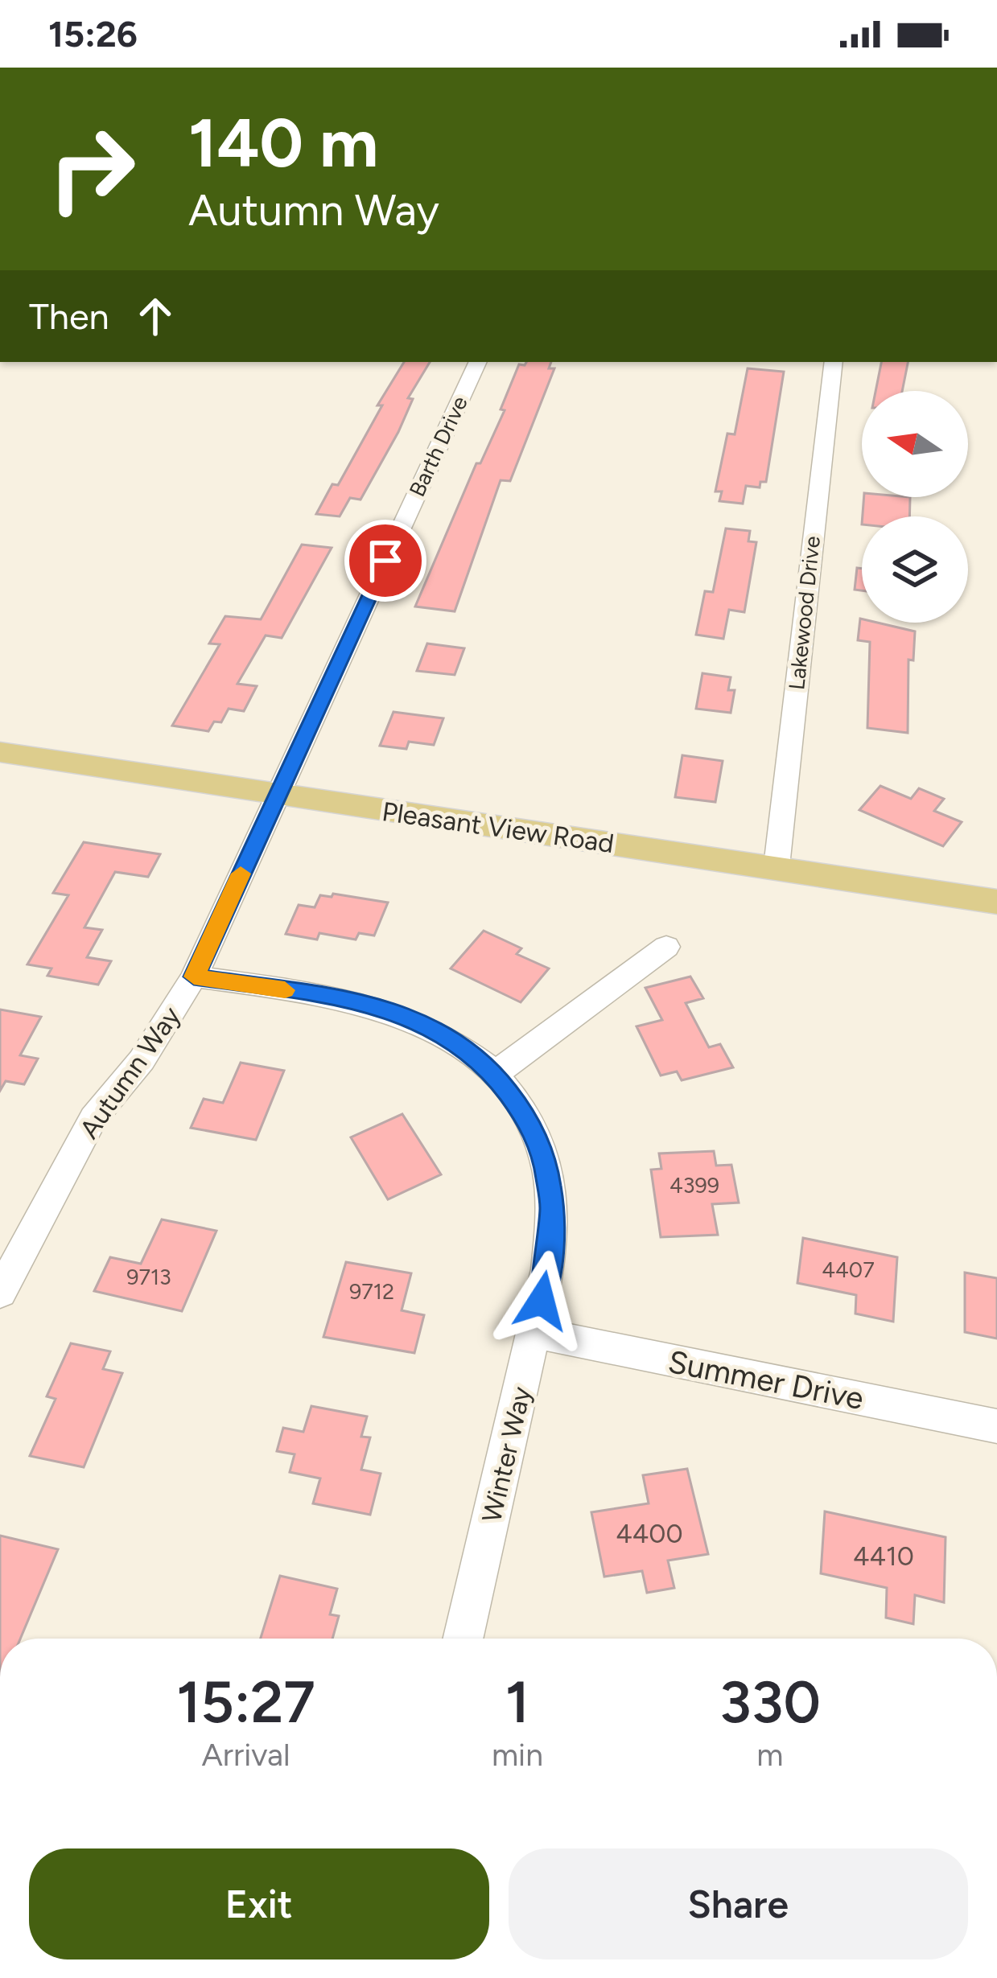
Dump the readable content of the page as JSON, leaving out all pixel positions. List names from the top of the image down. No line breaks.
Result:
{"streets":{"main road":["Pleasant View Road"],"street":["Barth Drive","Lakewood Drive","Autumn Way","Summer Drive","Winter Way"]},"crossings":[["Barth Drive","Pleasant View Road"],["Barth Drive","Autumn Way"],["Lakewood Drive","Pleasant View Road"],["Pleasant View Road","Autumn Way"],["Autumn Way","Winter Way"],["Summer Drive","Winter Way"]],"house_numbers":["4399","4407","9713","9712","4400","4410"],"north":"left","page":{"status":"15:26","turn":["140 m","Autumn Way"],"then":"Then","eta":["15:27","Arrival","1","min","330","m"],"buttons":["Exit","Share"]}}
